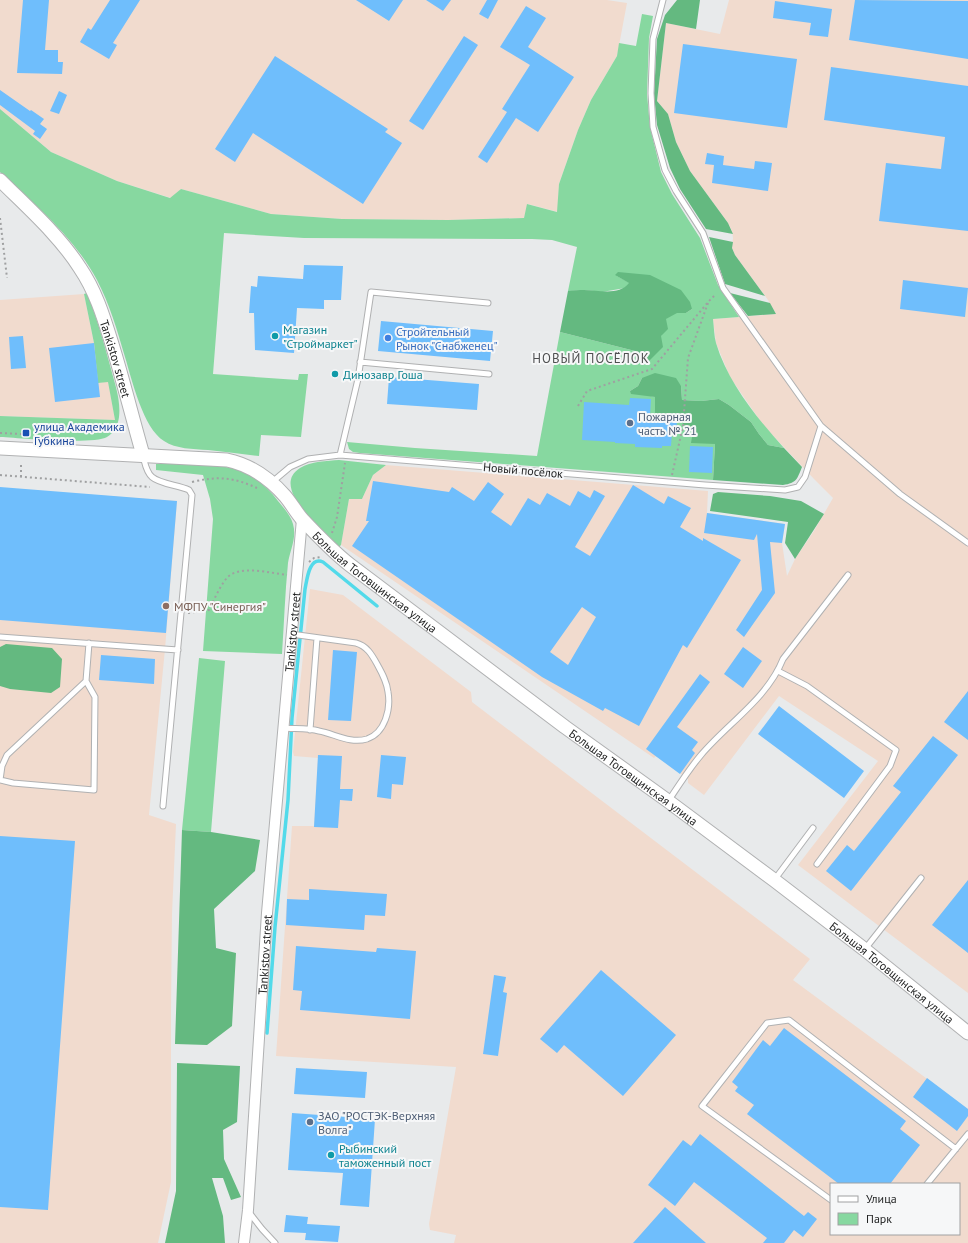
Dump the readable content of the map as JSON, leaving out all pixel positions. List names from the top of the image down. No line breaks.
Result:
{"streets":{"street":["Tankistov street","Большая Тоговщинская улица"],"lane":["Новый посёлок"]},"crossings":[["Tankistov street","Большая Тоговщинская улица"]],"districts":["НОВЫЙ ПОСЁЛОК"],"places":{"other":["Магазин \"Строймаркет\"","Стройтельный Рынок \"Снабженец\"","Динозавр Гоша","Пожарная часть № 21","МФПУ \"Синергия\"","ЗАО \"РОСТЭК-Верхняя Волга\"","Рыбинский таможенный пост"],"transit":["улица Академика Губкина"]},"legend":["Улица","Парк"]}
